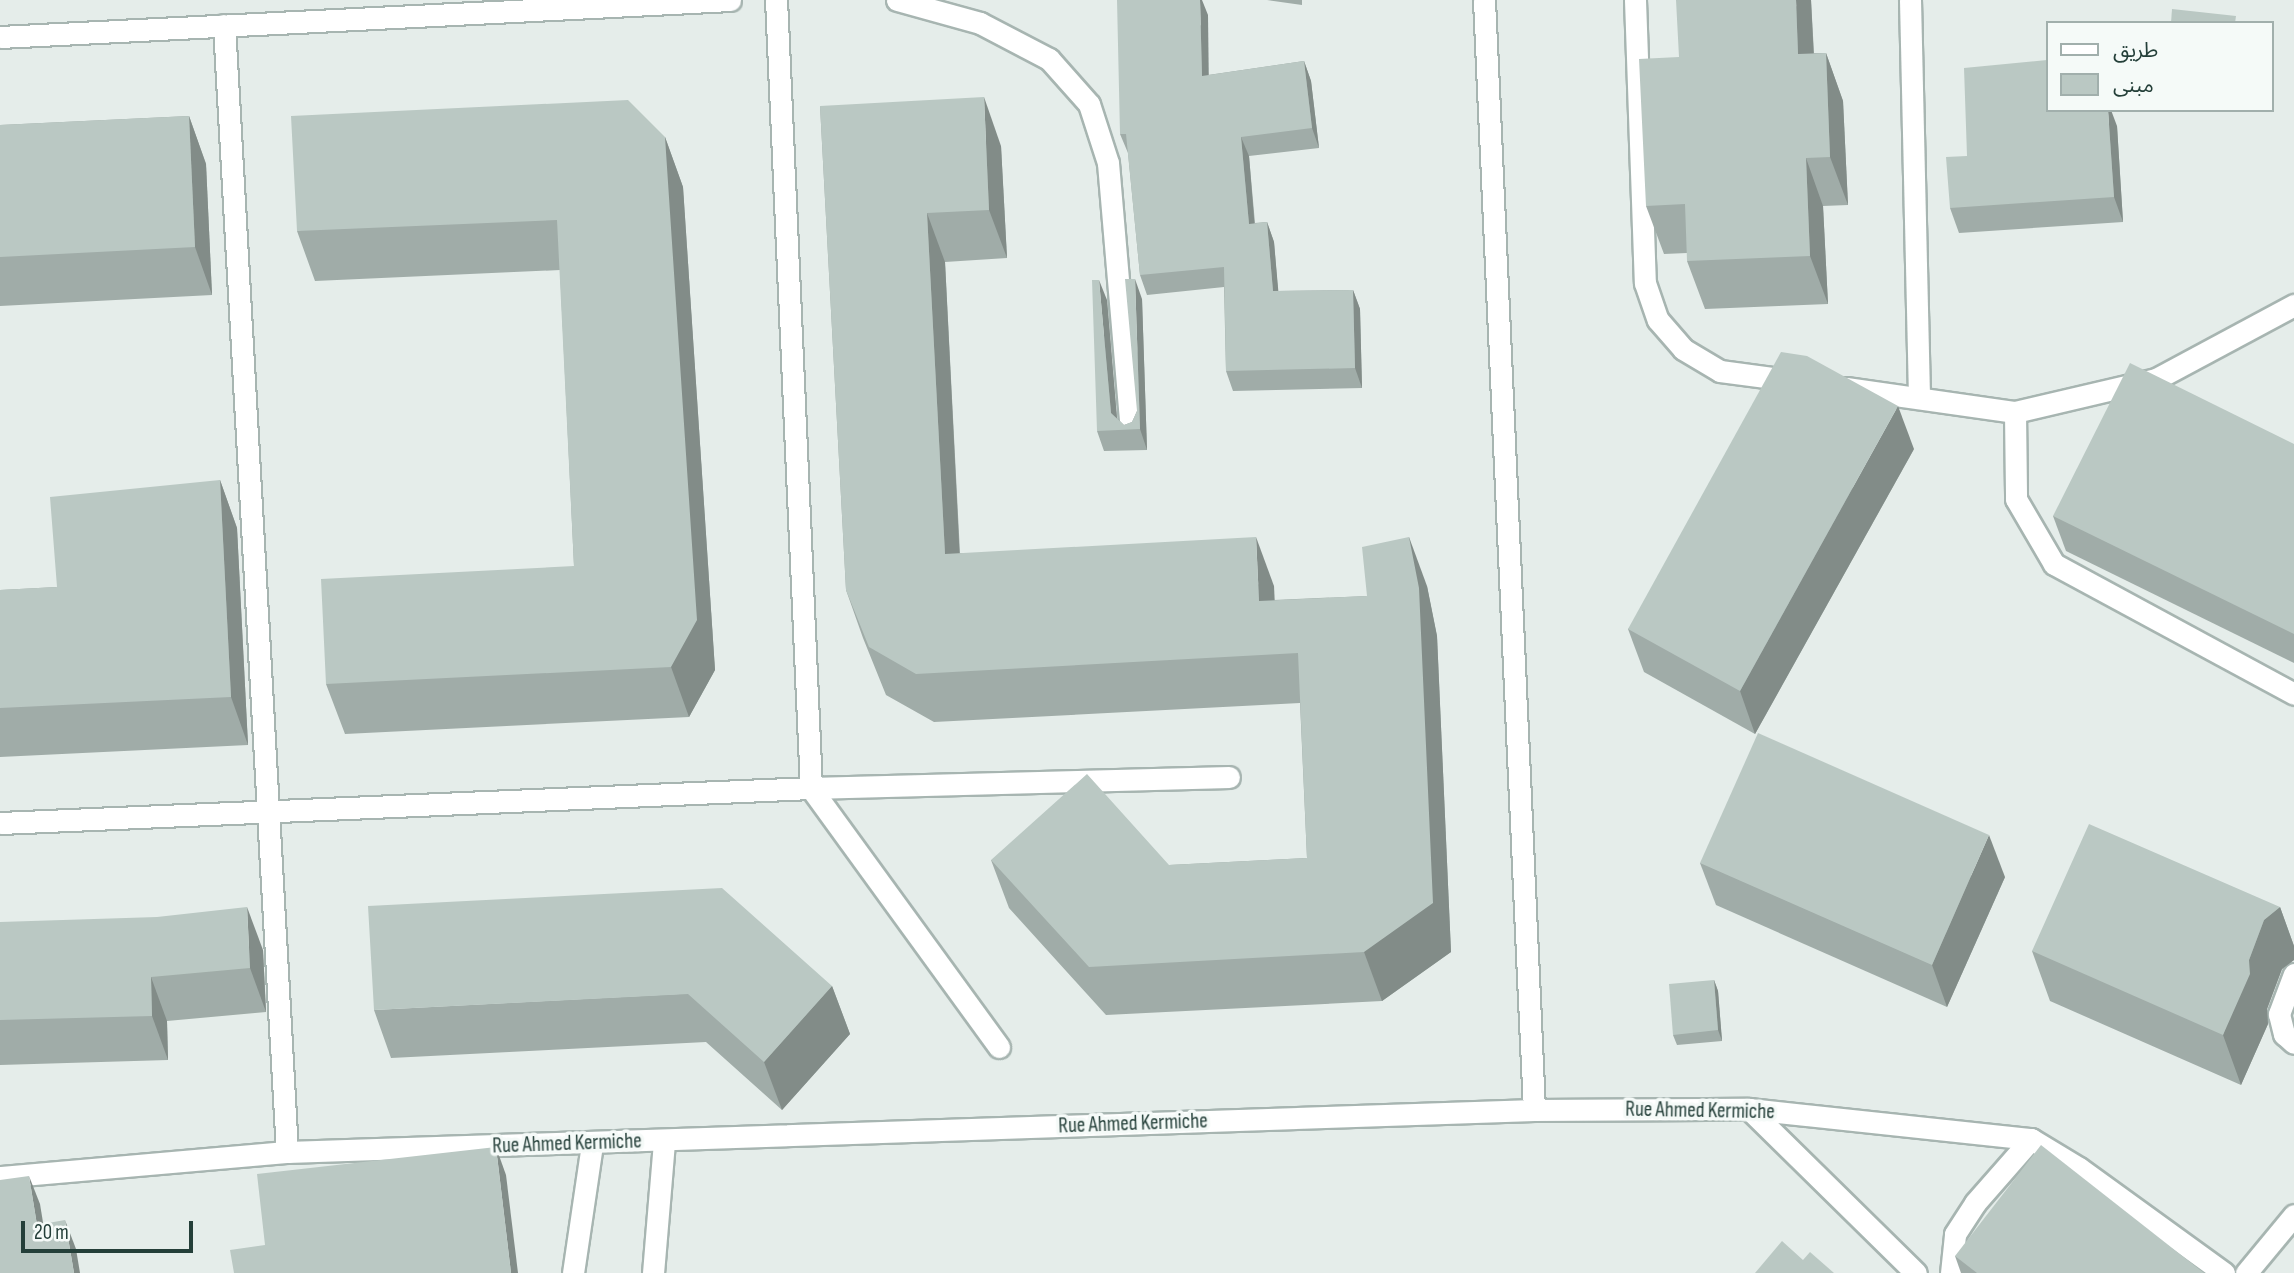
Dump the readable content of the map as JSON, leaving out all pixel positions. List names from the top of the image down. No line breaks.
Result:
{"streets":{"street":["Rue Ahmed Kermiche"]},"legend":["طريق","مبنى"],"scale_bar":"20 m"}
